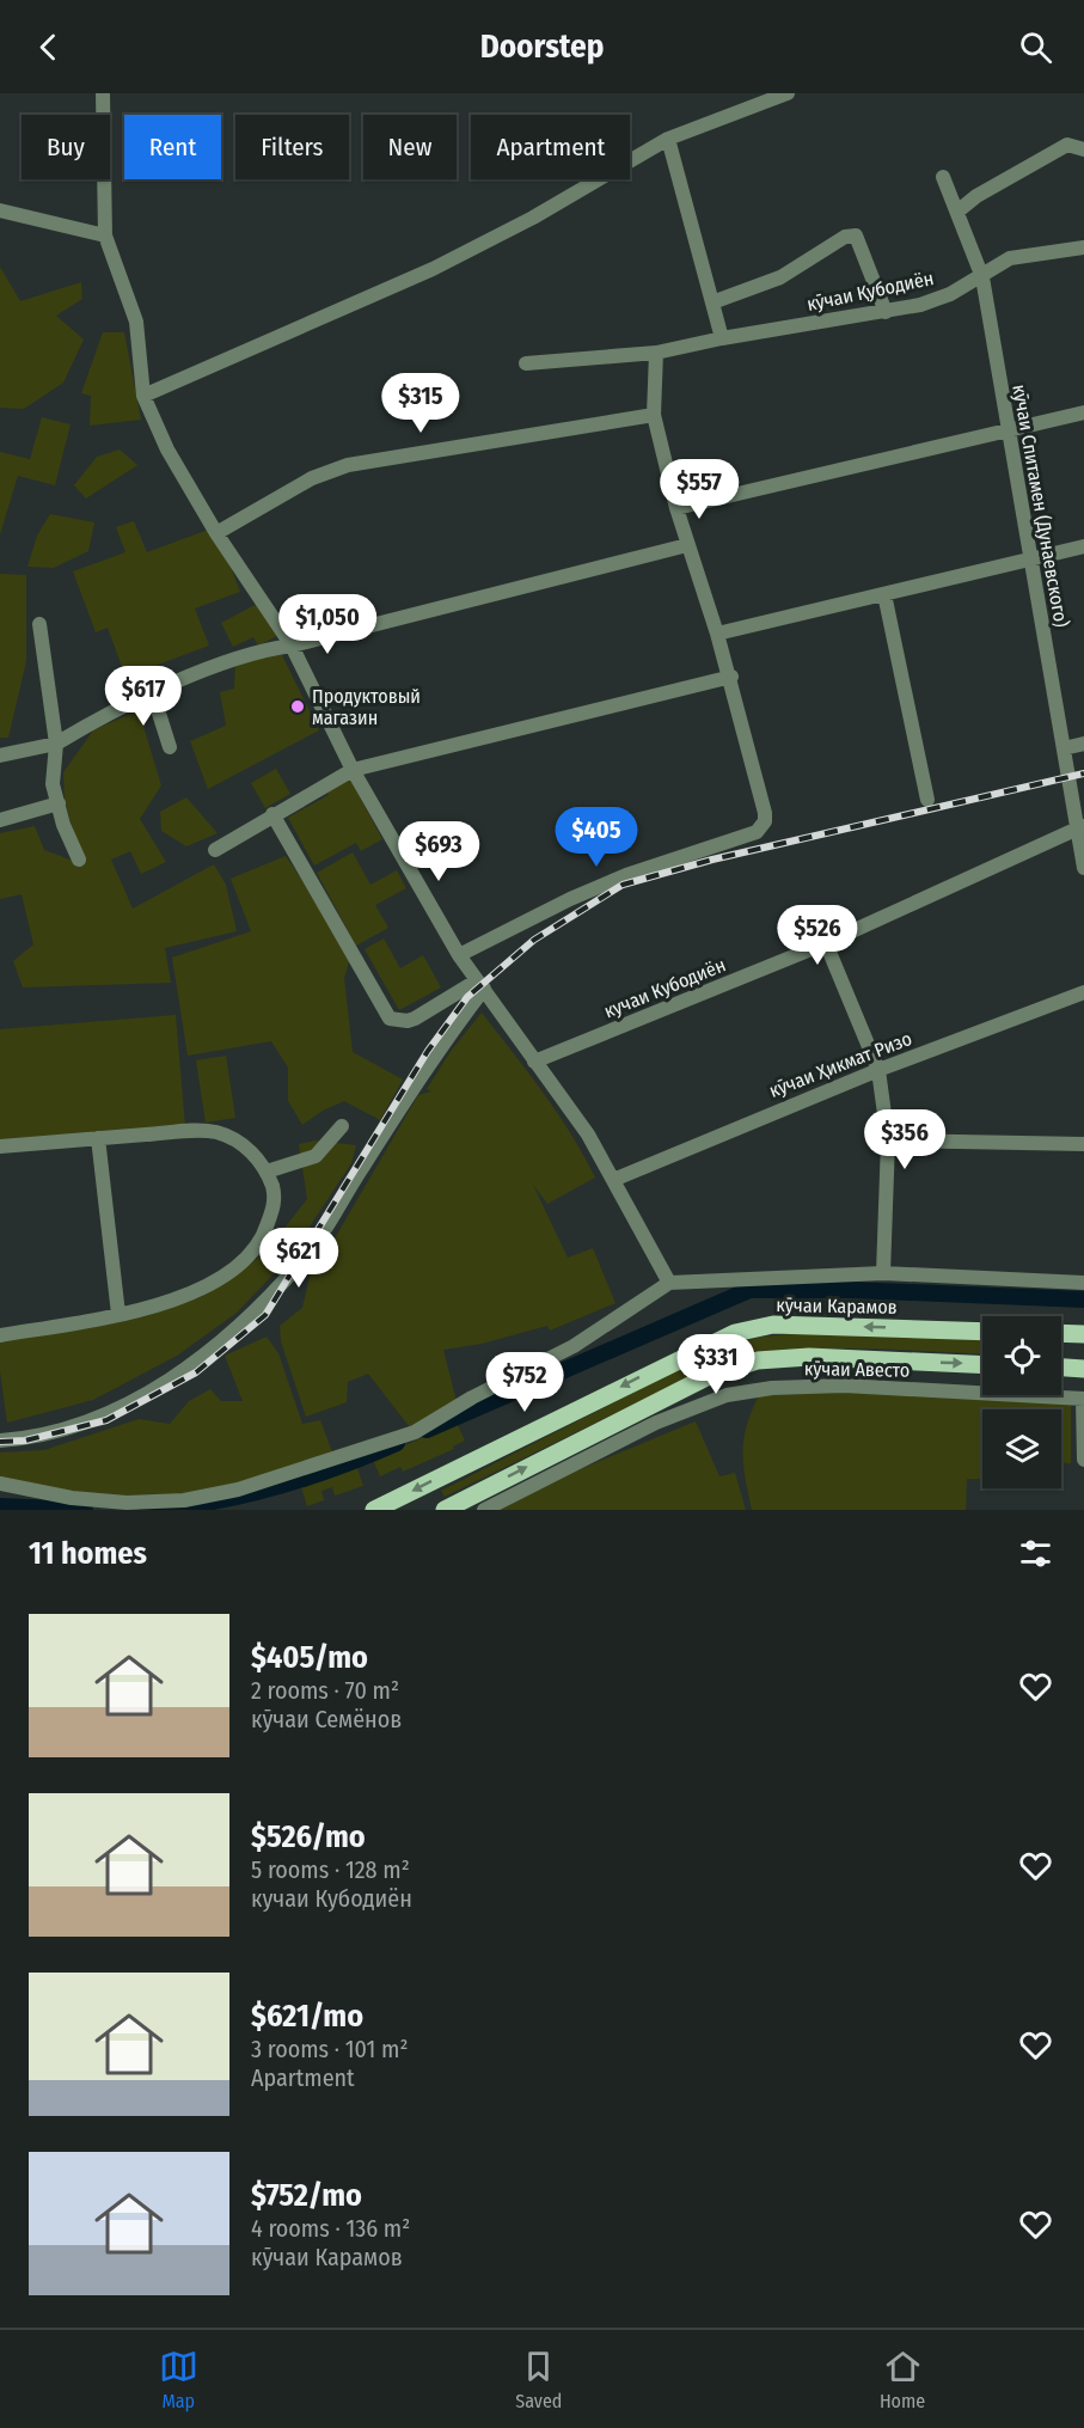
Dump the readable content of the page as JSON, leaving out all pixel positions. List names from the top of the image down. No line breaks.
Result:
{"streets":{"main road":["кӯчаи Карамов"],"street":["кӯчаи Қубодиён","кӯчаи Спитамен (Дунаевского)","кучаи Кубодиён","кӯчаи Ҳикмат Ризо","кӯчаи Авесто"]},"crossings":[["кӯчаи Қубодиён","кӯчаи Спитамен (Дунаевского)"],["кӯчаи Спитамен (Дунаевского)","кучаи Кубодиён"]],"places":["Продуктовый магазин"],"page":{"header":"Doorstep","chip":["Buy","Rent","Filters","New","Apartment"],"price":["$315","$557","$1,050","$617","$405","$693","$526","$356","$621","$331","$752"],"heading":"11 homes","list":[{"name":"$405/mo","note":"2 rooms · 70 m² · кӯчаи Семёнов"},{"name":"$526/mo","note":"5 rooms · 128 m² · кучаи Кубодиён"},{"name":"$621/mo","note":"3 rooms · 101 m² · Apartment"},{"name":"$752/mo","note":"4 rooms · 136 m² · кӯчаи Карамов"}],"tabs":["Map","Saved","Home"]}}
